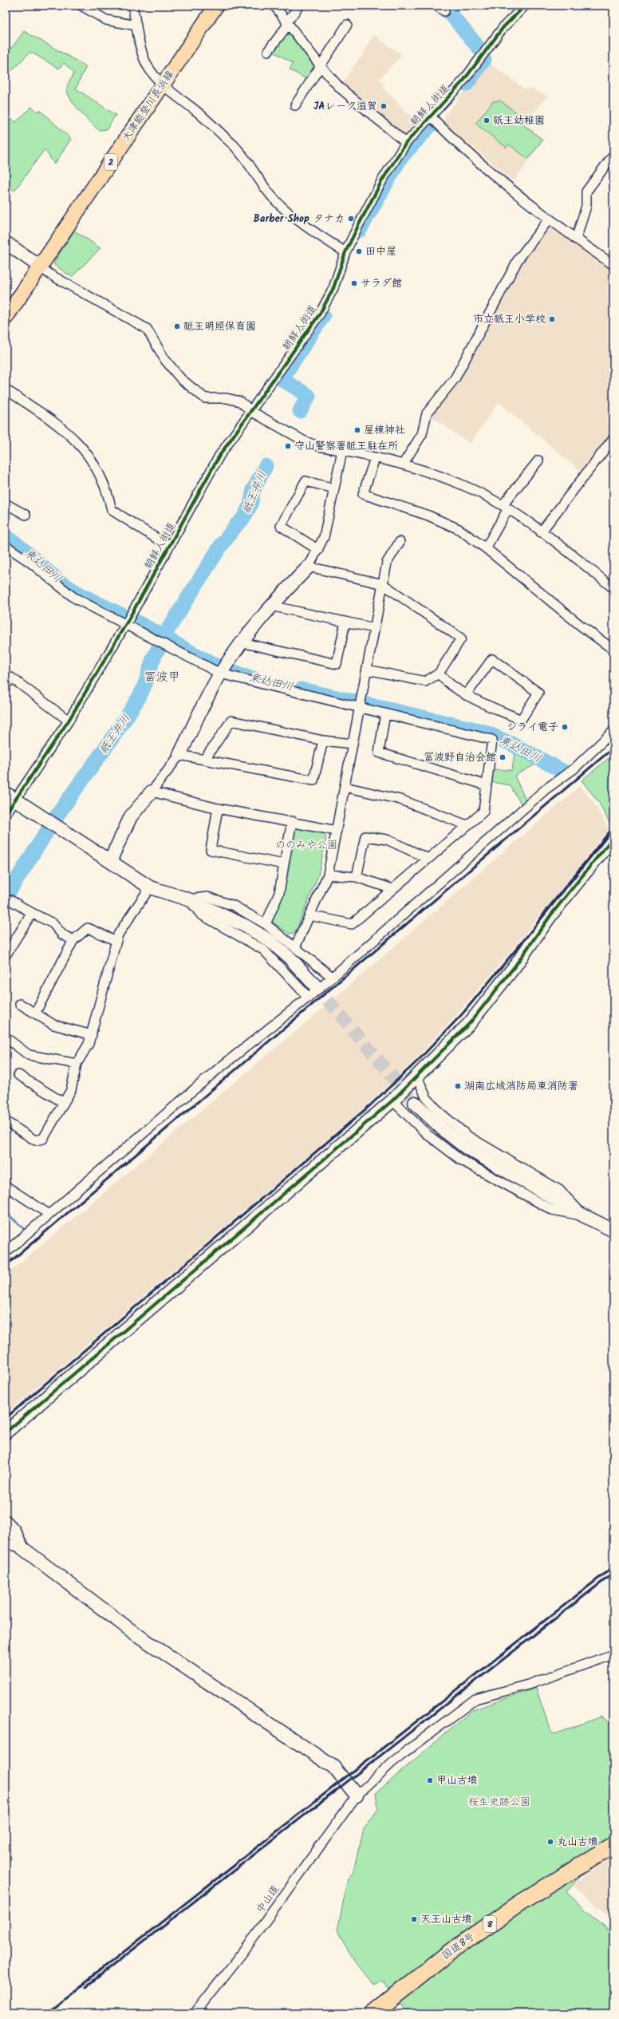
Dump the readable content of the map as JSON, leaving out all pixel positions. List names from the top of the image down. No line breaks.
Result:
{"streets":{"highway":["8","国道8号"],"main road":["大津能登川長浜線","2"],"street":["朝鮮人街道","中山道"]},"districts":["冨波甲"],"water":["祇王井川","東込田川"],"parks":["ののみや公園","桜生史跡公園"],"places":["JAレーク滋賀","祇王幼稚園","Barber Shop タナカ","田中屋","サラダ館","市立祇王小学校","祗王明照保育園","屋棟神社","守山警察署祗王駐在所","シライ電子","冨波野自治会館","湖南広域消防局東消防署","甲山古墳","丸山古墳","天王山古墳"]}
